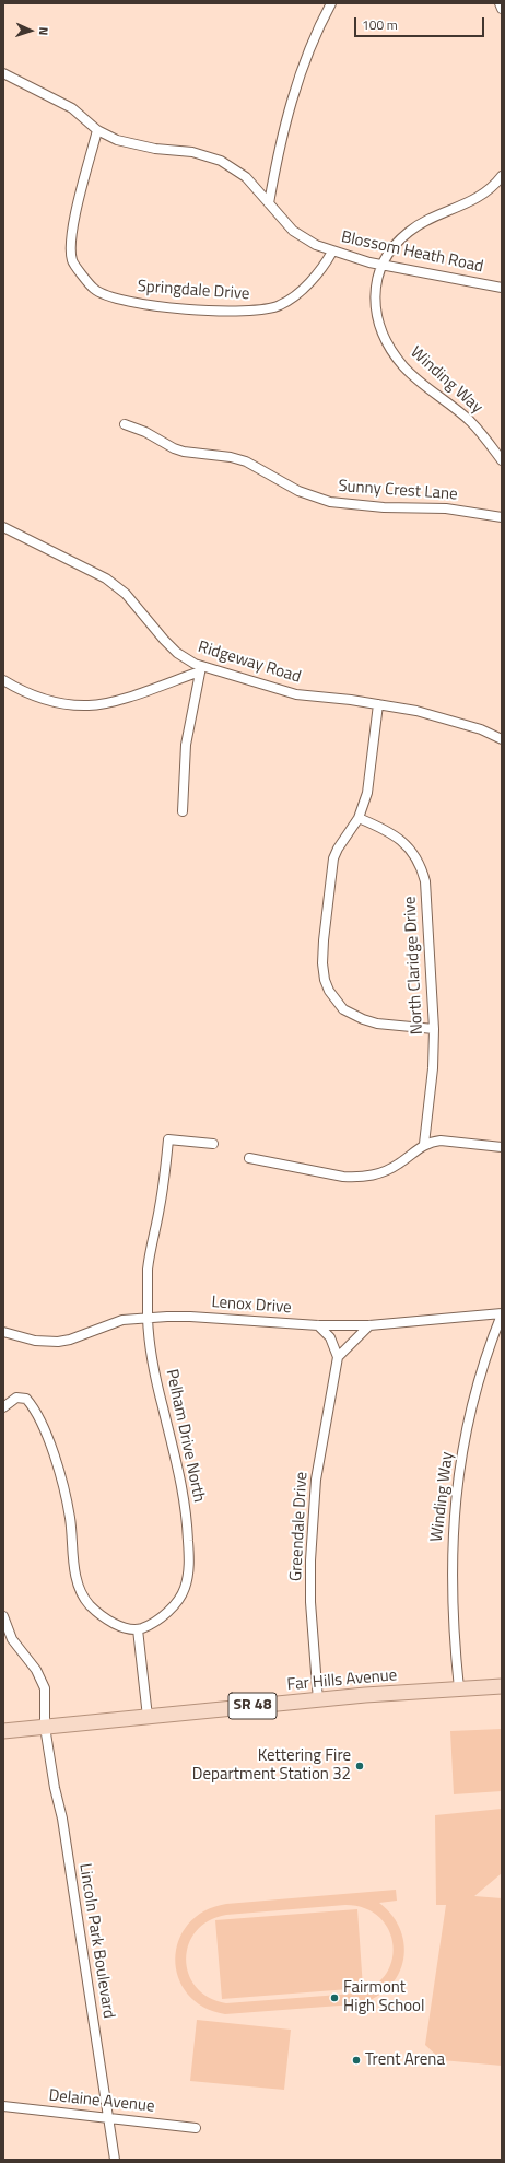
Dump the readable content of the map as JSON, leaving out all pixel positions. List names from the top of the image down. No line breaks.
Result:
{"streets":{"main road":["Far Hills Avenue","SR 48"],"street":["Blossom Heath Road","Springdale Drive","Winding Way","Sunny Crest Lane","Ridgeway Road","North Claridge Drive","Lenox Drive","Pelham Drive North","Greendale Drive","Lincoln Park Boulevard","Delaine Avenue"]},"crossings":[["Blossom Heath Road","Springdale Drive"],["Blossom Heath Road","Winding Way"],["Winding Way","Lenox Drive"],["Winding Way","Far Hills Avenue"],["Lenox Drive","Pelham Drive North"],["Greendale Drive","Far Hills Avenue"],["Far Hills Avenue","Lincoln Park Boulevard"],["Lincoln Park Boulevard","Delaine Avenue"]],"places":["Kettering Fire Department Station 32","Fairmont High School","Trent Arena"],"scale_bar":"100 m","north":"right"}
